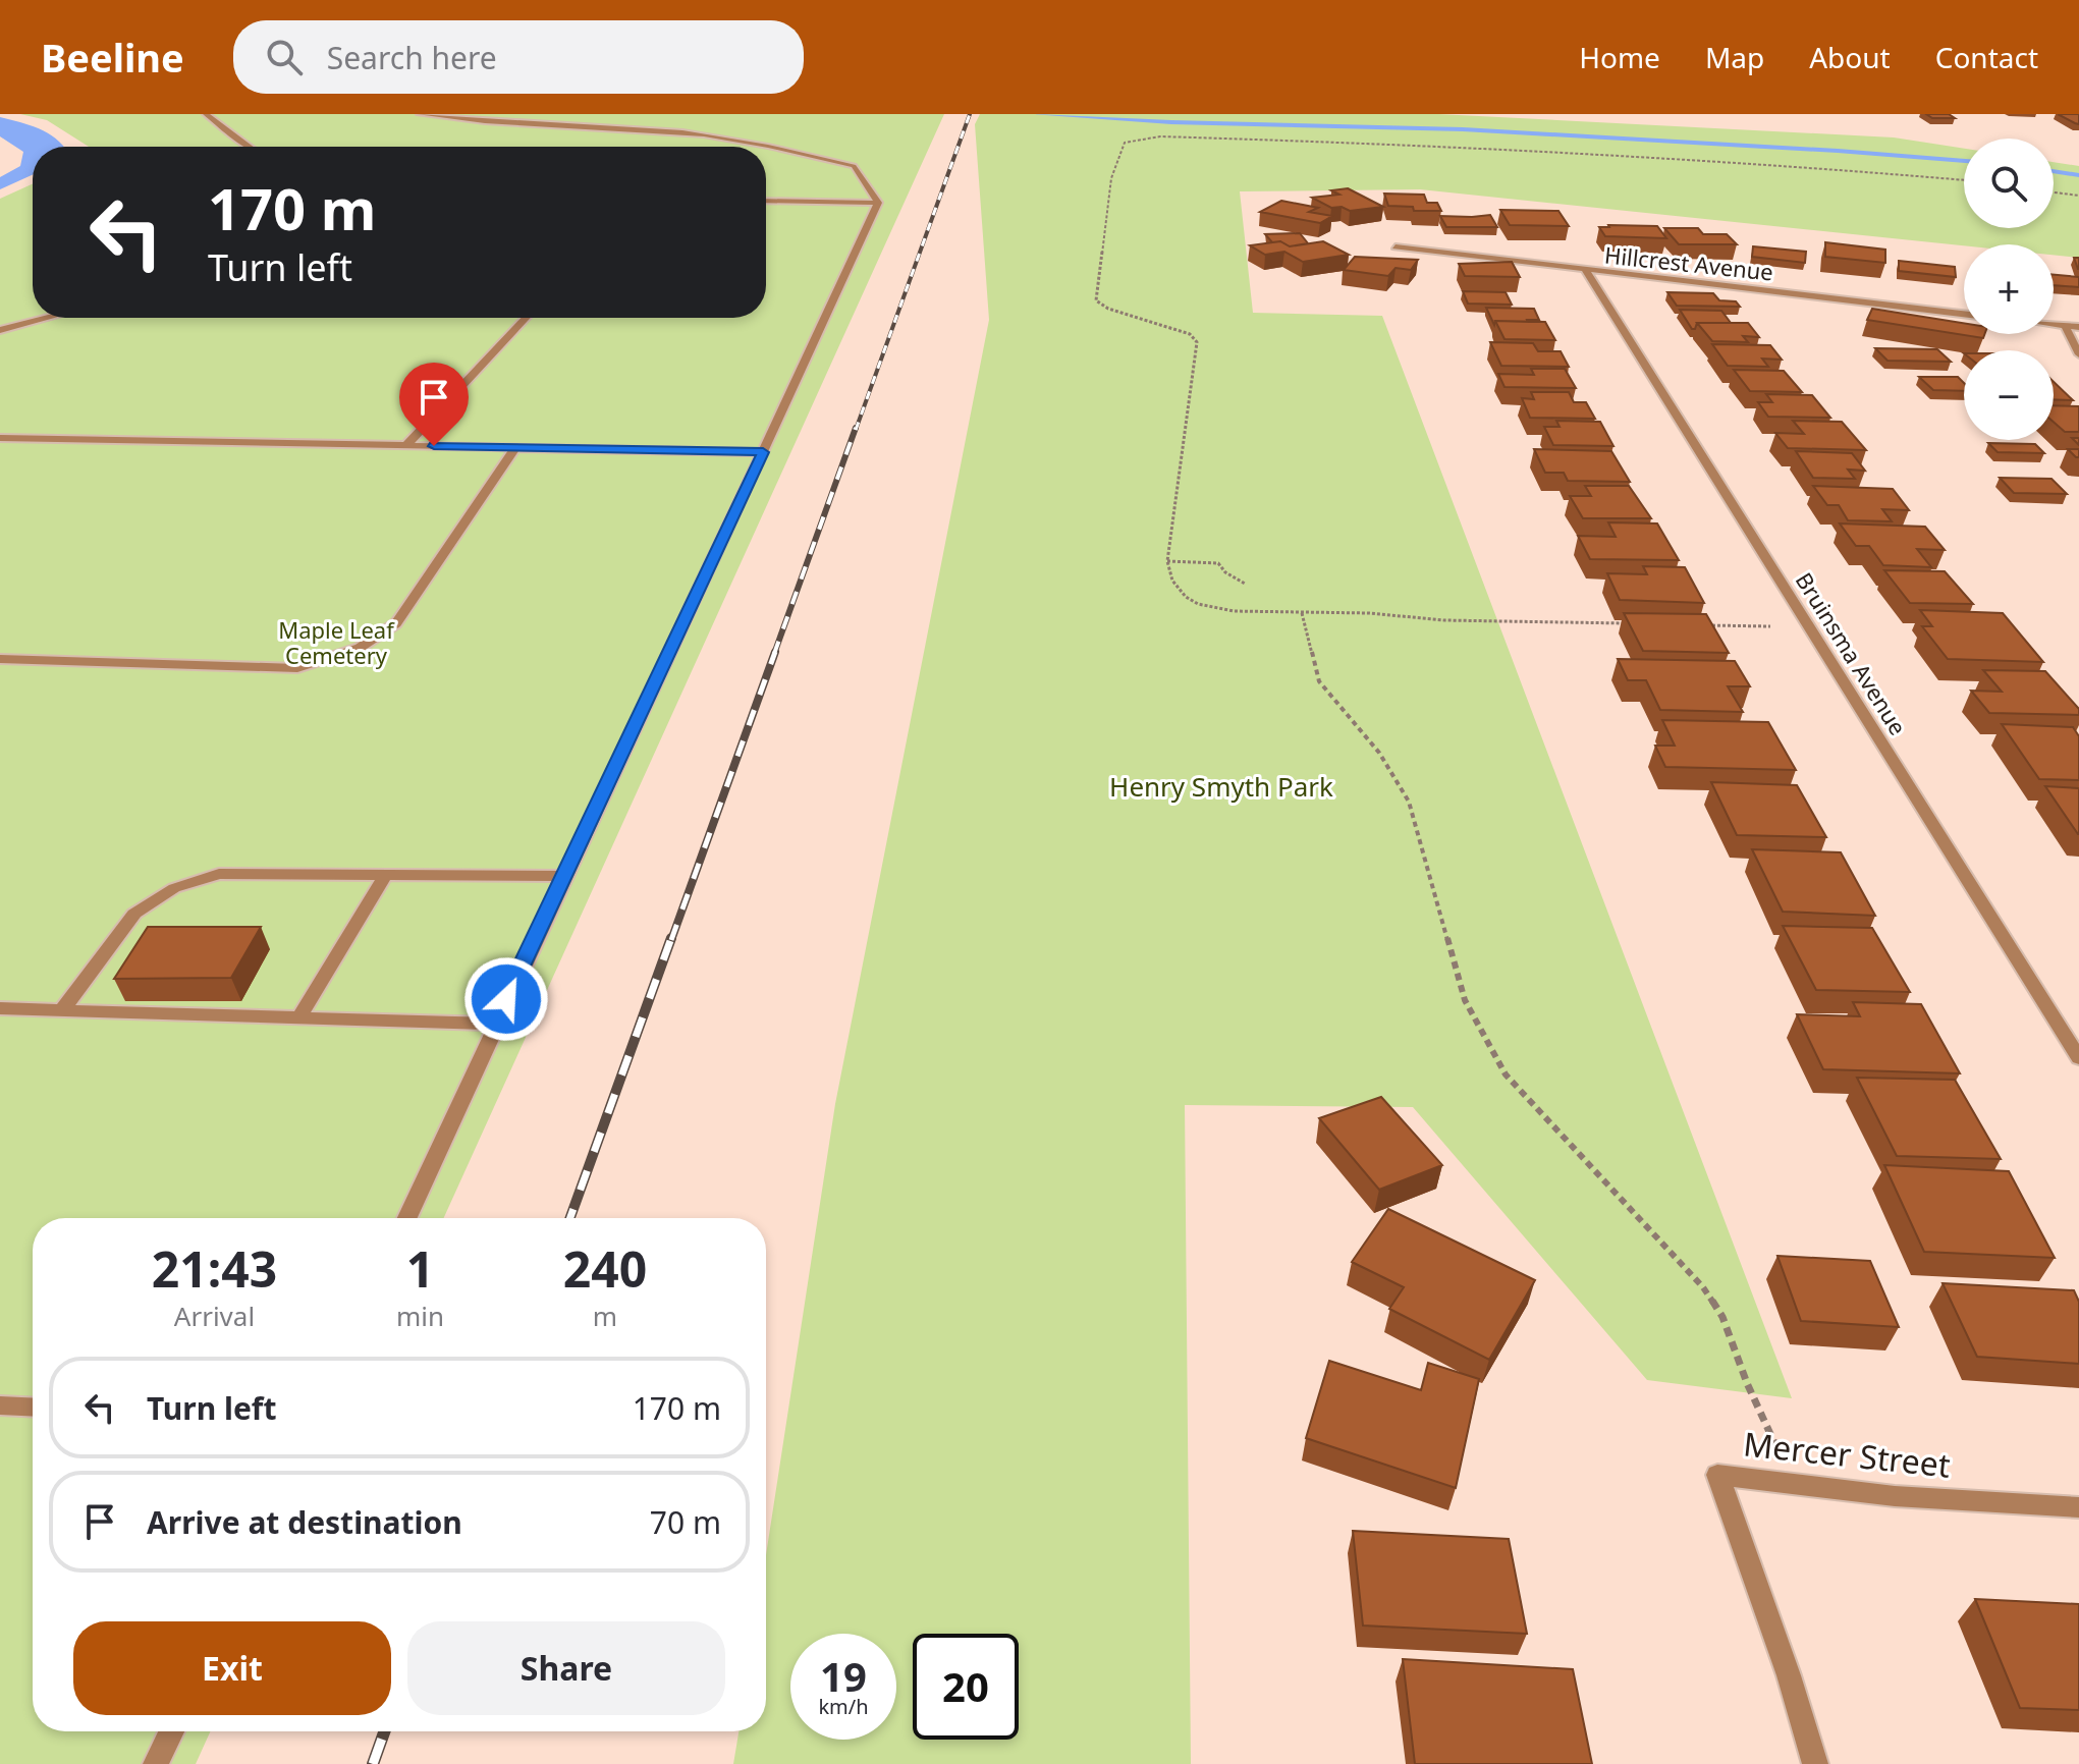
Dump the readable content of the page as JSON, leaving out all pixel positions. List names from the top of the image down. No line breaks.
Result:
{"streets":{"street":["Hillcrest Avenue","Bruinsma Avenue","Mercer Street"]},"crossings":[["Hillcrest Avenue","Bruinsma Avenue"]],"parks":["Maple Leaf Cemetery","Henry Smyth Park"],"page":{"header":"Beeline","search":"Search here","nav":["Home","Map","About","Contact"],"map_buttons":["+","−"],"turn":["170 m","Turn left"],"eta":["21:43","Arrival","1","min","240","m"],"list":[{"name":"Turn left","value":"170 m"},{"name":"Arrive at destination","value":"70 m"}],"buttons":["Exit","Share"],"speed":"19 km/h","limit":"20"}}
